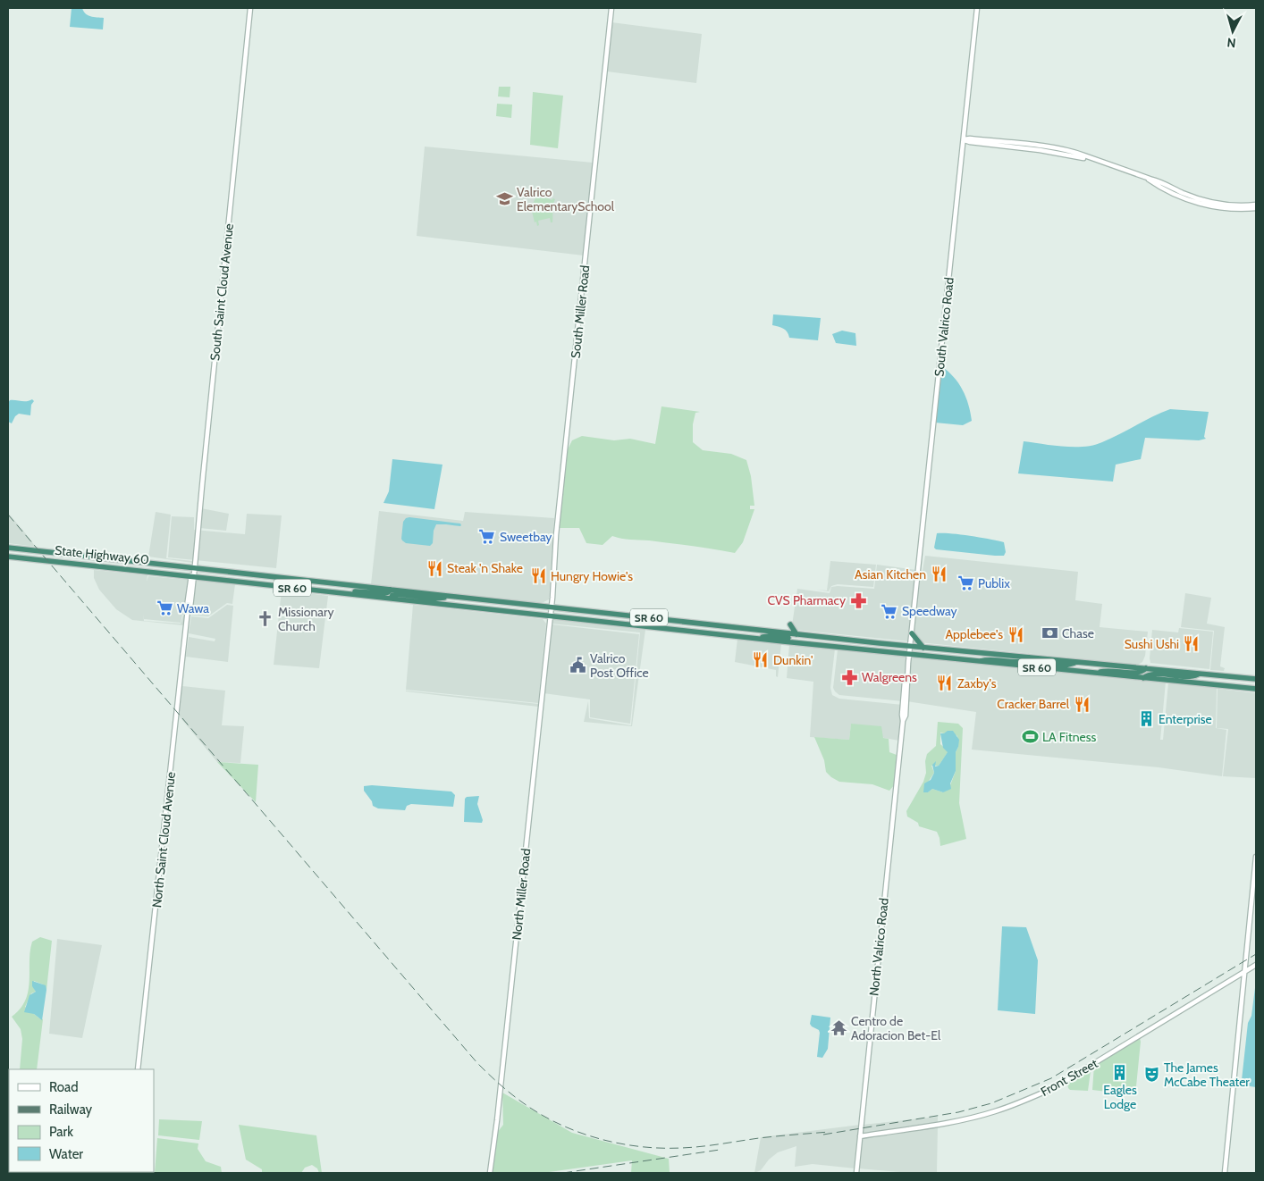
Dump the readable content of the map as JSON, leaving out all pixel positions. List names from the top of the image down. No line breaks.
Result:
{"streets":{"highway":["State Highway 60","SR 60"],"street":["South Saint Cloud Avenue","South Miller Road","South Valrico Road","North Saint Cloud Avenue","North Miller Road","North Valrico Road","Front Street"]},"crossings":[["South Saint Cloud Avenue","State Highway 60"],["South Saint Cloud Avenue","SR 60"],["South Saint Cloud Avenue","North Saint Cloud Avenue"],["South Miller Road","SR 60"],["South Miller Road","North Miller Road"],["South Valrico Road","SR 60"],["South Valrico Road","North Valrico Road"],["State Highway 60","SR 60"],["State Highway 60","North Saint Cloud Avenue"],["SR 60","North Saint Cloud Avenue"],["SR 60","North Miller Road"],["SR 60","North Valrico Road"],["North Valrico Road","Front Street"]],"places":{"school or university":["Valrico ElementarySchool"],"supermarket":["Sweetbay","Publix","Wawa","Speedway"],"restaurant":["Steak 'n Shake","Asian Kitchen","Hungry Howie's","Applebee's","Sushi Ushi","Dunkin'","Zaxby's","Cracker Barrel"],"pharmacy":["CVS Pharmacy","Walgreens"],"church":["Missionary Church"],"bank":["Chase"],"public building":["Valrico Post Office"],"building":["Enterprise","Eagles Lodge"],"sports":["LA Fitness"],"temple":["Centro de Adoracion Bet-El"],"theatre":["The James McCabe Theater"]},"legend":["Road","Railway","Park","Water"],"north":"bottom"}
